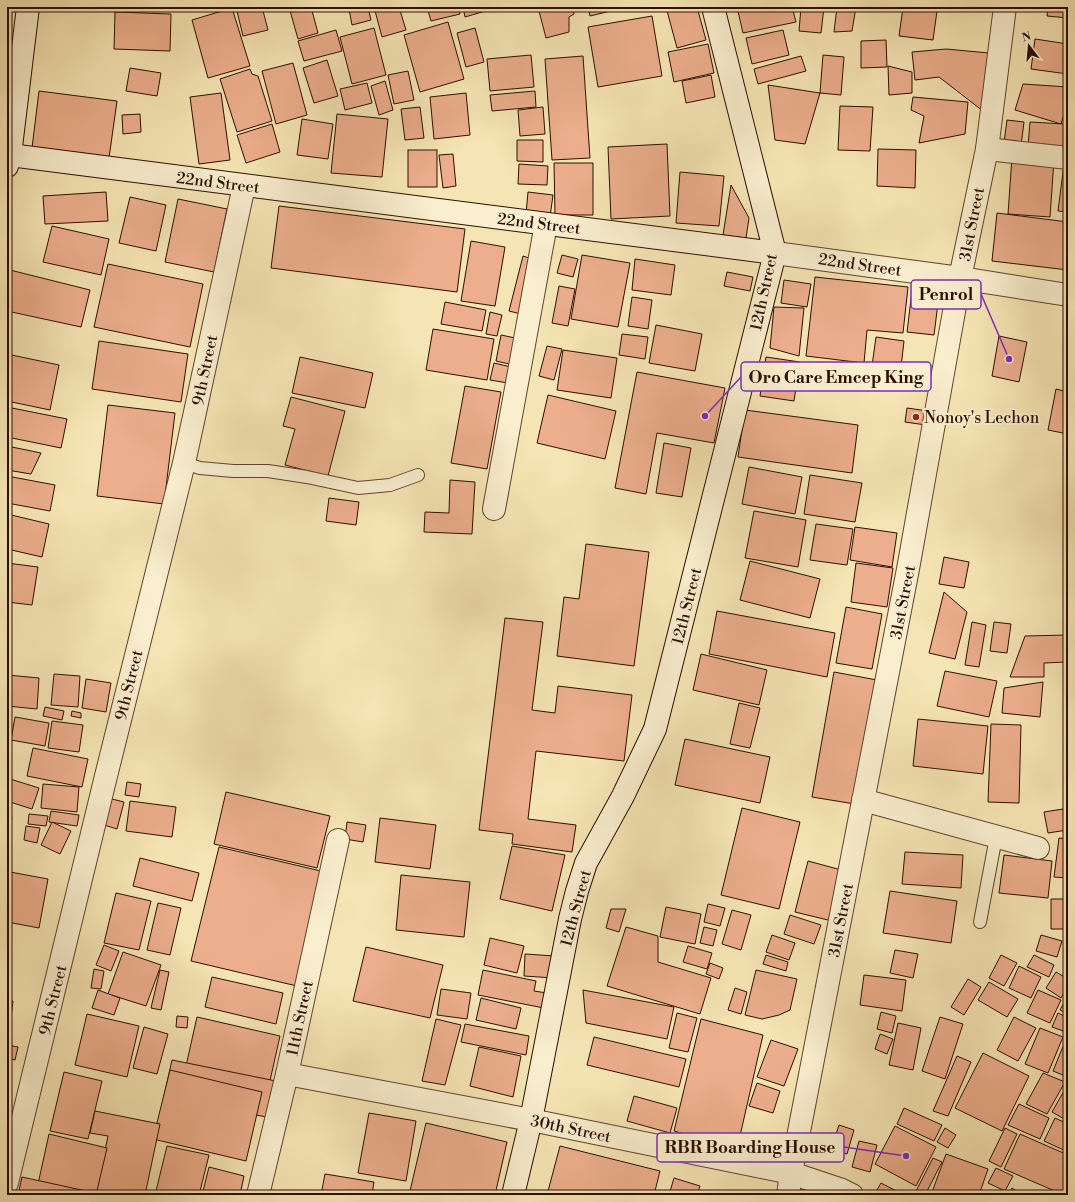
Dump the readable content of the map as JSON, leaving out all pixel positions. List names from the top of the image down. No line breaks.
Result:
{"streets":{"street":["22nd Street","31st Street","12th Street","9th Street","11th Street","30th Street"]},"crossings":[["22nd Street","31st Street"],["22nd Street","12th Street"],["22nd Street","9th Street"],["31st Street","30th Street"],["12th Street","30th Street"],["11th Street","30th Street"]],"places":["Penrol","Oro Care Emcep King","Nonoy's Lechon","RBR Boarding House"],"north":"top"}
